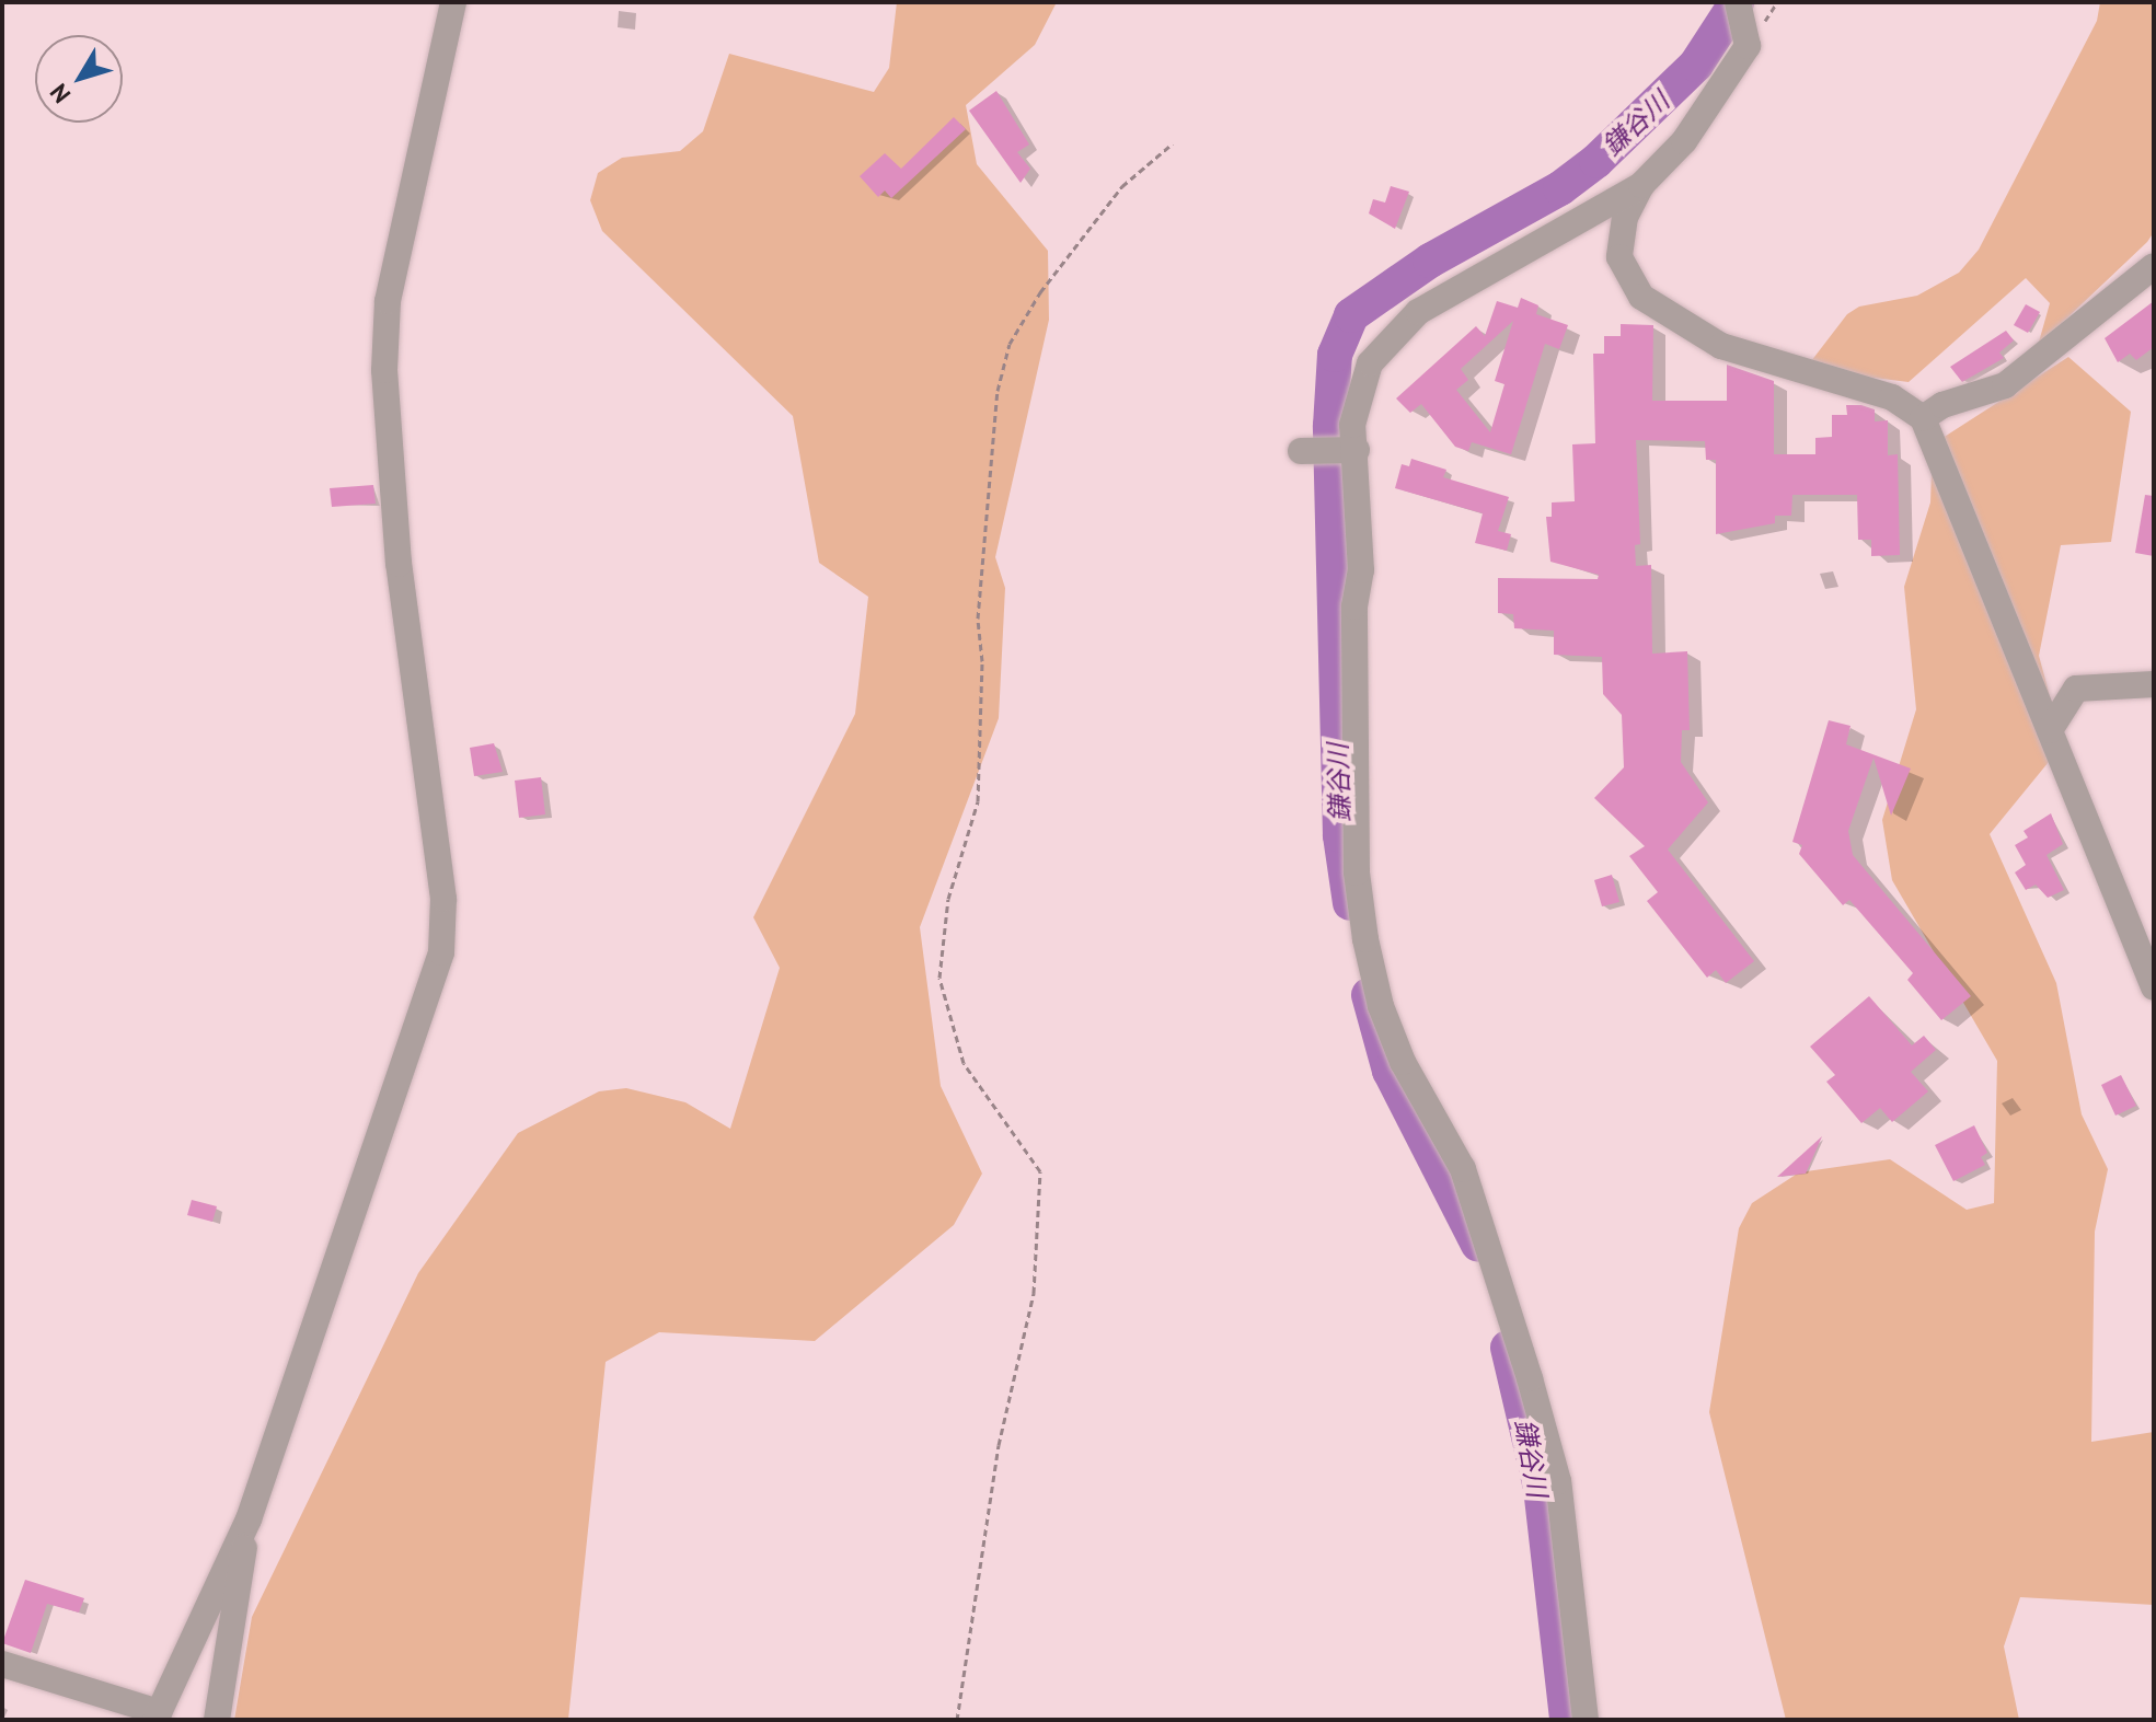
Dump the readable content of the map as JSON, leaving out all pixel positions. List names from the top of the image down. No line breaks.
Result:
{"water":["鎌谷川"],"north":"bottom left"}
